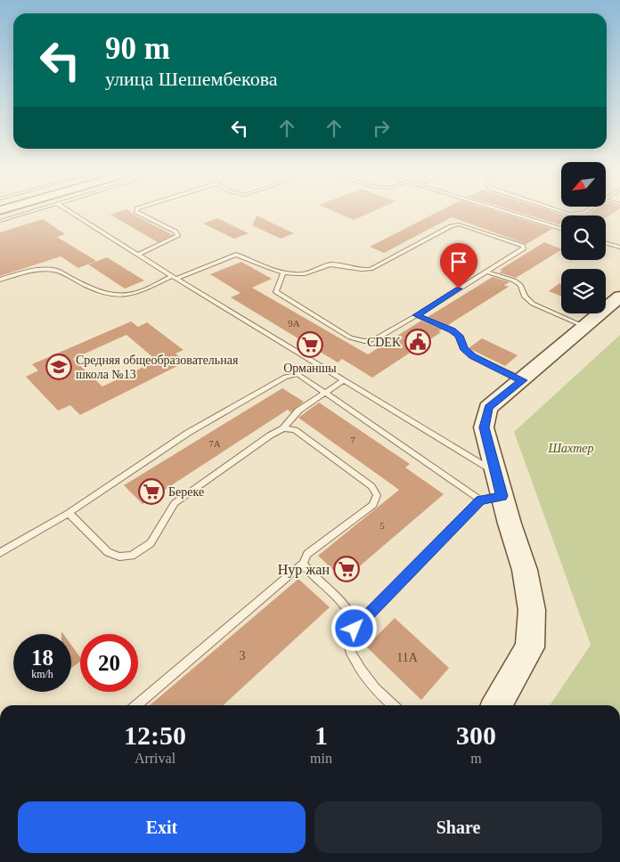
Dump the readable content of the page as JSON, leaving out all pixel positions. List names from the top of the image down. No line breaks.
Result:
{"parks":["Шахтер"],"places":{"public building":["CDEK"],"supermarket":["Орманшы","Береке","Нур жан"],"school or university":["Средняя общеобразовательная школа №13"]},"house_numbers":["9А","7","7А","5","3","11А"],"north":"bottom left","page":{"turn":["90 m","улица Шешембекова"],"speed":"18 km/h","limit":"20","eta":["12:50","Arrival","1","min","300","m"],"buttons":["Exit","Share"]}}
